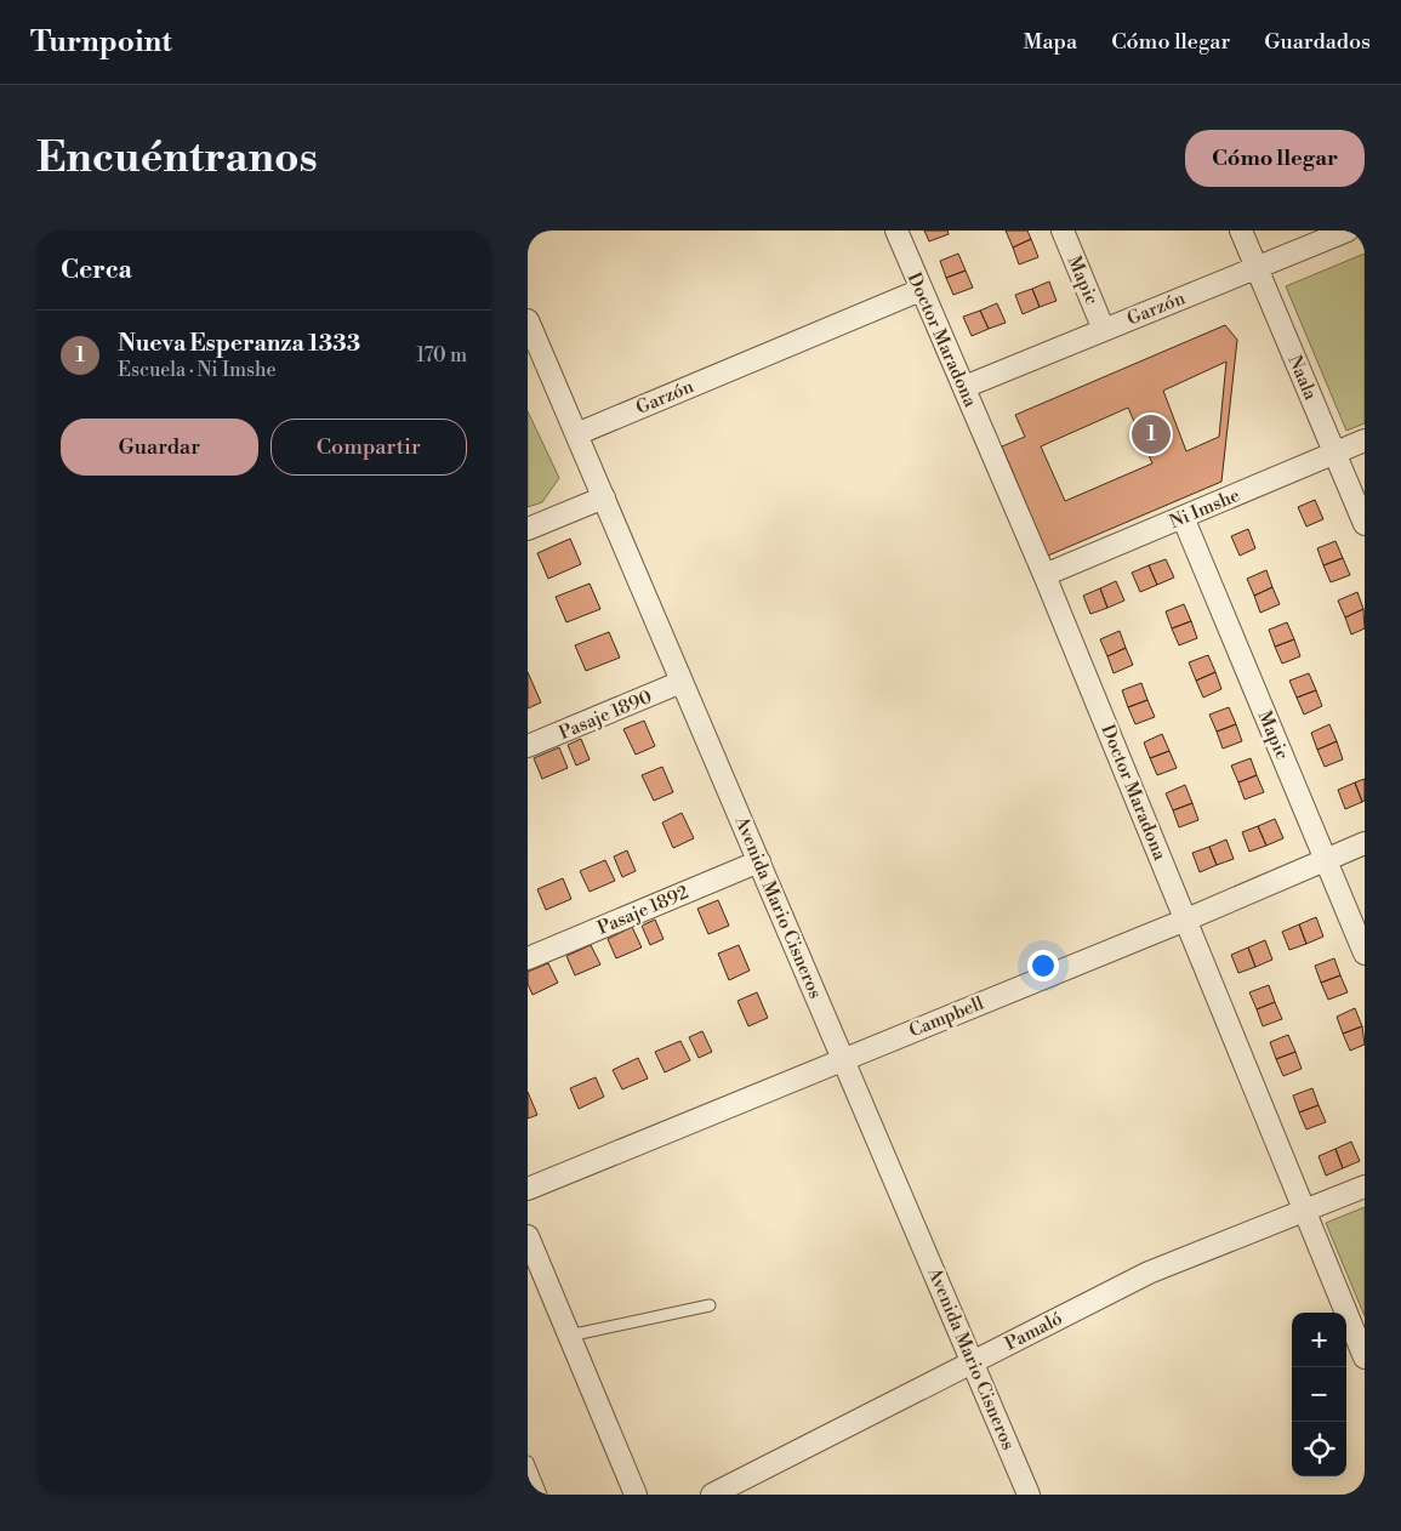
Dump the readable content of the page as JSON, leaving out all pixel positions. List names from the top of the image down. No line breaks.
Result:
{"streets":{"street":["Mapic","Garzón","Doctor Maradona","Naala","Ni Imshe","Pasaje 1890","Avenida Mario Cisneros","Pasaje 1892","Campbell","Pamaló"]},"crossings":[["Mapic","Garzón"],["Mapic","Ni Imshe"],["Mapic","Campbell"],["Garzón","Doctor Maradona"],["Garzón","Naala"],["Garzón","Avenida Mario Cisneros"],["Doctor Maradona","Ni Imshe"],["Doctor Maradona","Campbell"],["Doctor Maradona","Pamaló"],["Naala","Ni Imshe"],["Pasaje 1890","Avenida Mario Cisneros"],["Avenida Mario Cisneros","Pasaje 1892"],["Avenida Mario Cisneros","Campbell"],["Avenida Mario Cisneros","Pamaló"]],"page":{"header":"Turnpoint","nav":["Mapa","Cómo llegar","Guardados"],"buttons":["Cómo llegar",["Guardar","Compartir"]],"title":"Encuéntranos","heading":"Cerca","list":[{"mark":"1","name":"Nueva Esperanza 1333","note":"Escuela · Ni Imshe","value":"170 m"}],"pins":"1","map_buttons":["+","−"]}}
